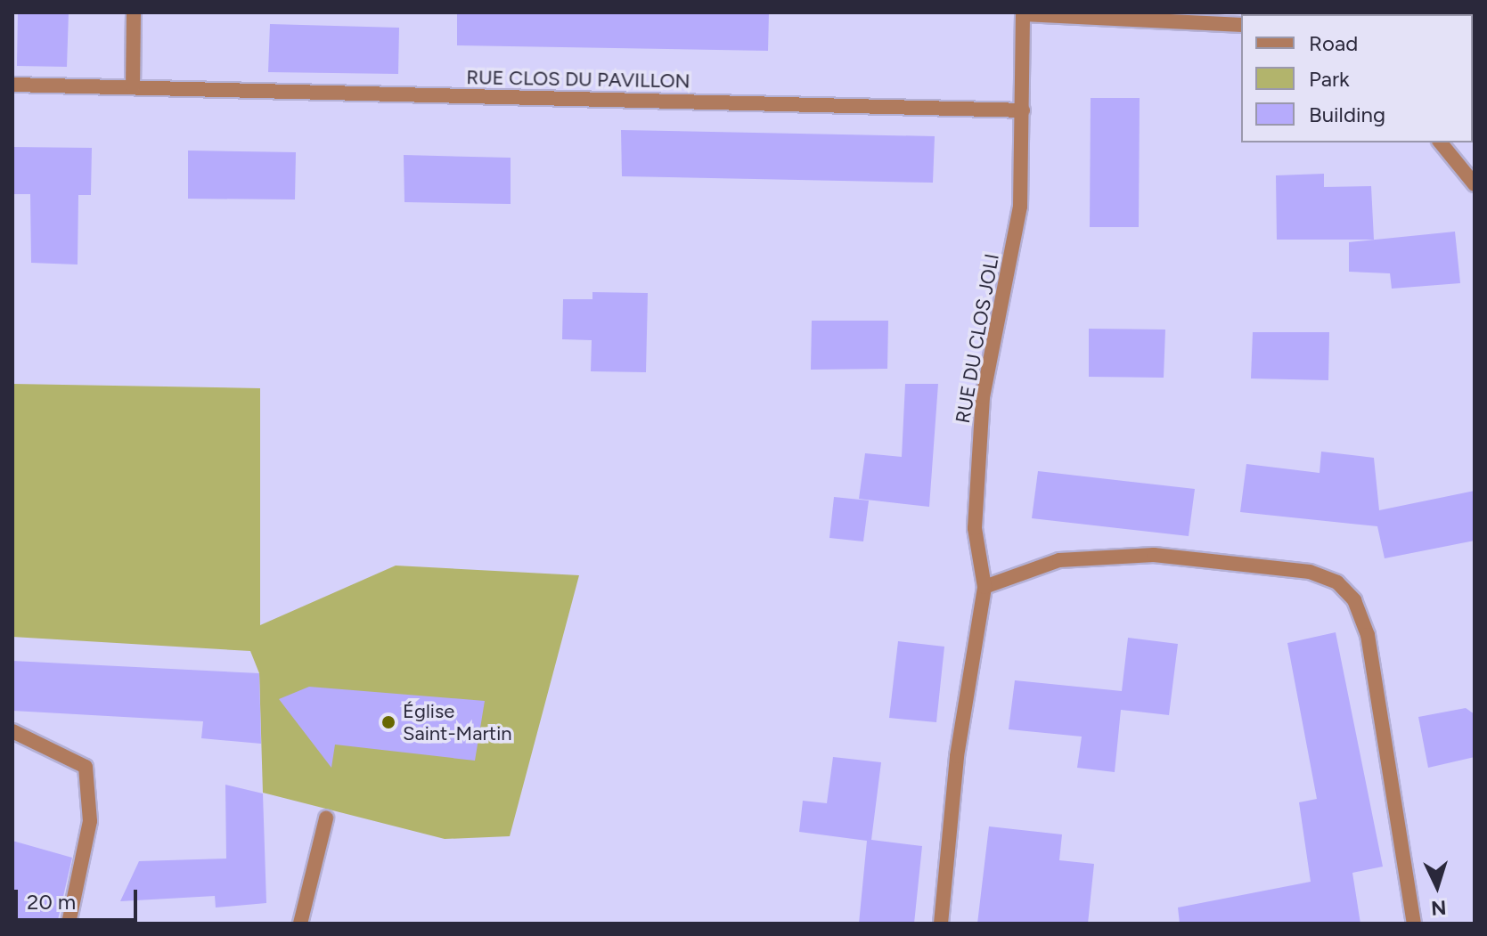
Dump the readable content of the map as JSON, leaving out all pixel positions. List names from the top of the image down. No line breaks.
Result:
{"streets":{"street":["RUE CLOS DU PAVILLON","RUE DU CLOS JOLI"]},"crossings":[["RUE CLOS DU PAVILLON","RUE DU CLOS JOLI"]],"places":["Église Saint-Martin"],"legend":["Road","Park","Building"],"scale_bar":"20 m","north":"bottom"}
